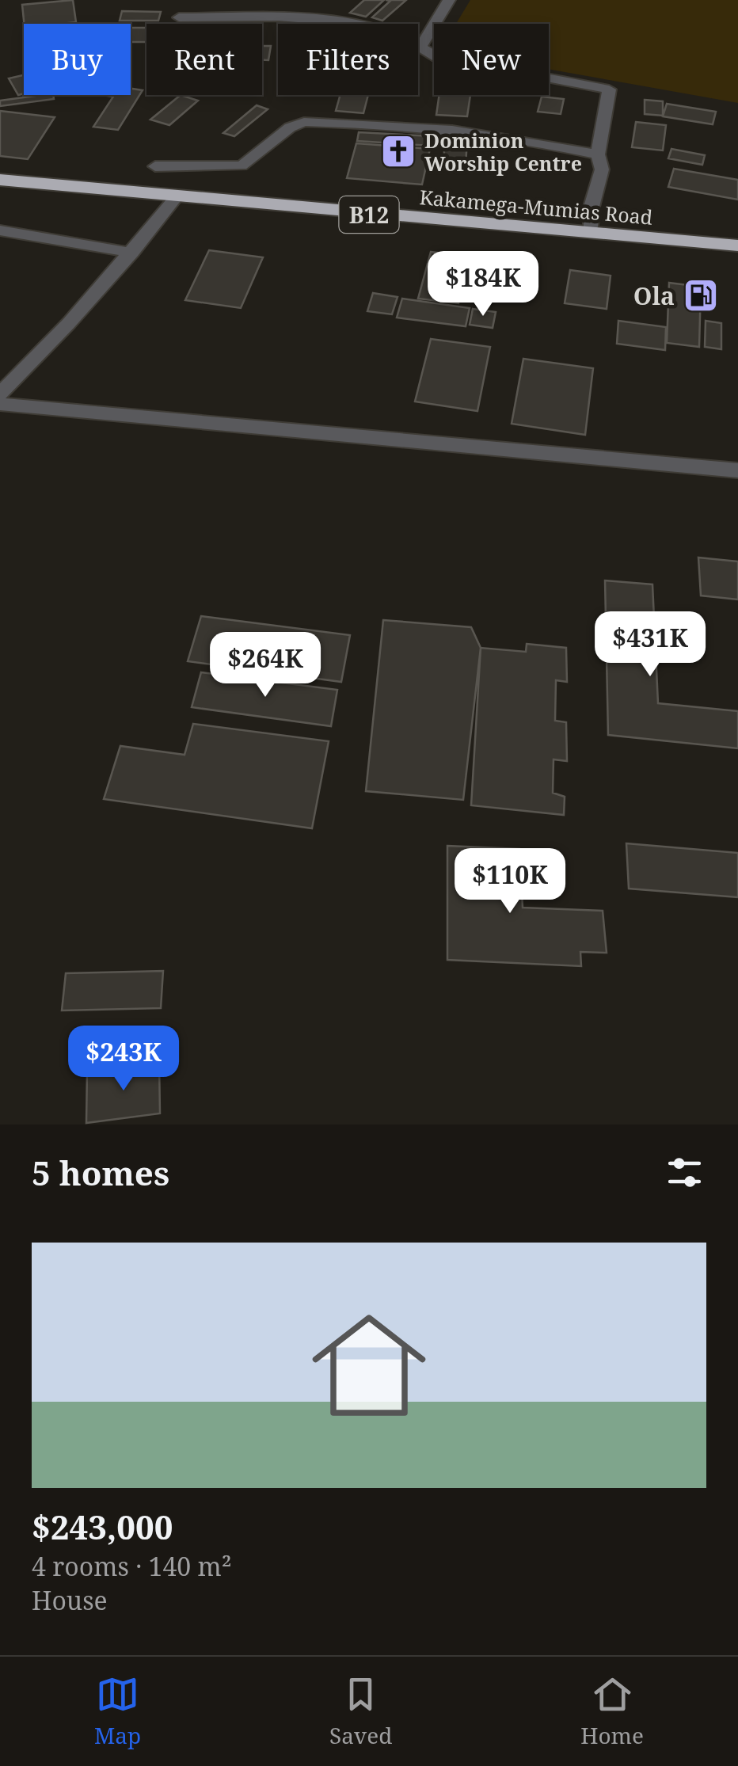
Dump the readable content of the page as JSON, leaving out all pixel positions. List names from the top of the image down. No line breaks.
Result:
{"streets":{"highway":["Kakamega-Mumias Road","B12"]},"places":{"church":["Dominion Worship Centre"],"fuel station":["Ola"]},"page":{"chip":["Buy","Rent","Filters","New"],"price":["$184K","$431K","$264K","$110K","$243K"],"heading":"5 homes","list":[{"name":"$243,000","note":"4 rooms · 140 m² · House"}],"tabs":["Map","Saved","Home"]}}
